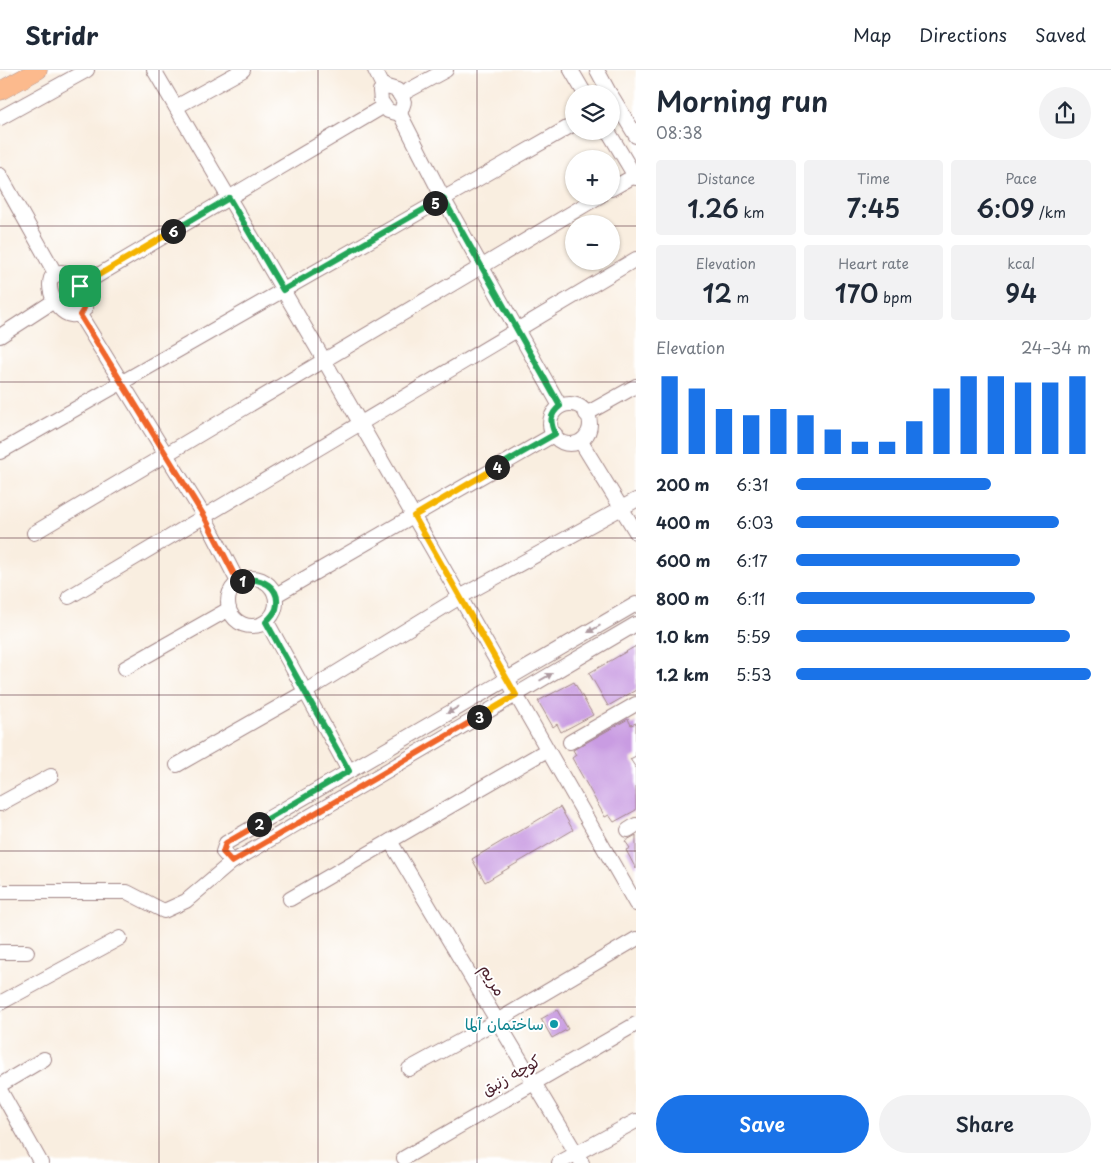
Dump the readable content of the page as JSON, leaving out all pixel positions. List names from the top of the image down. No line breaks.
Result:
{"streets":{"street":["مریم","کوچه زنبق"]},"crossings":[["مریم","کوچه زنبق"]],"places":["ساختمان آلما"],"page":{"header":"Stridr","nav":["Map","Directions","Saved"],"heading":["Morning run","08:38"],"map_buttons":["+","−"],"stats":[["Distance","1.26 km"],["Time","7:45"],["Pace","6:09 /km"],["Elevation","12 m"],["Heart rate","170 bpm"],["kcal","94"]],"pins":["5","6","4","1","3","2"],"chart":["Elevation","24–34 m"],"list":[{"name":"200 m","note":"6:31"},{"name":"400 m","note":"6:03"},{"name":"600 m","note":"6:17"},{"name":"800 m","note":"6:11"},{"name":"1.0 km","note":"5:59"},{"name":"1.2 km","note":"5:53"}],"buttons":["Save","Share"]}}
